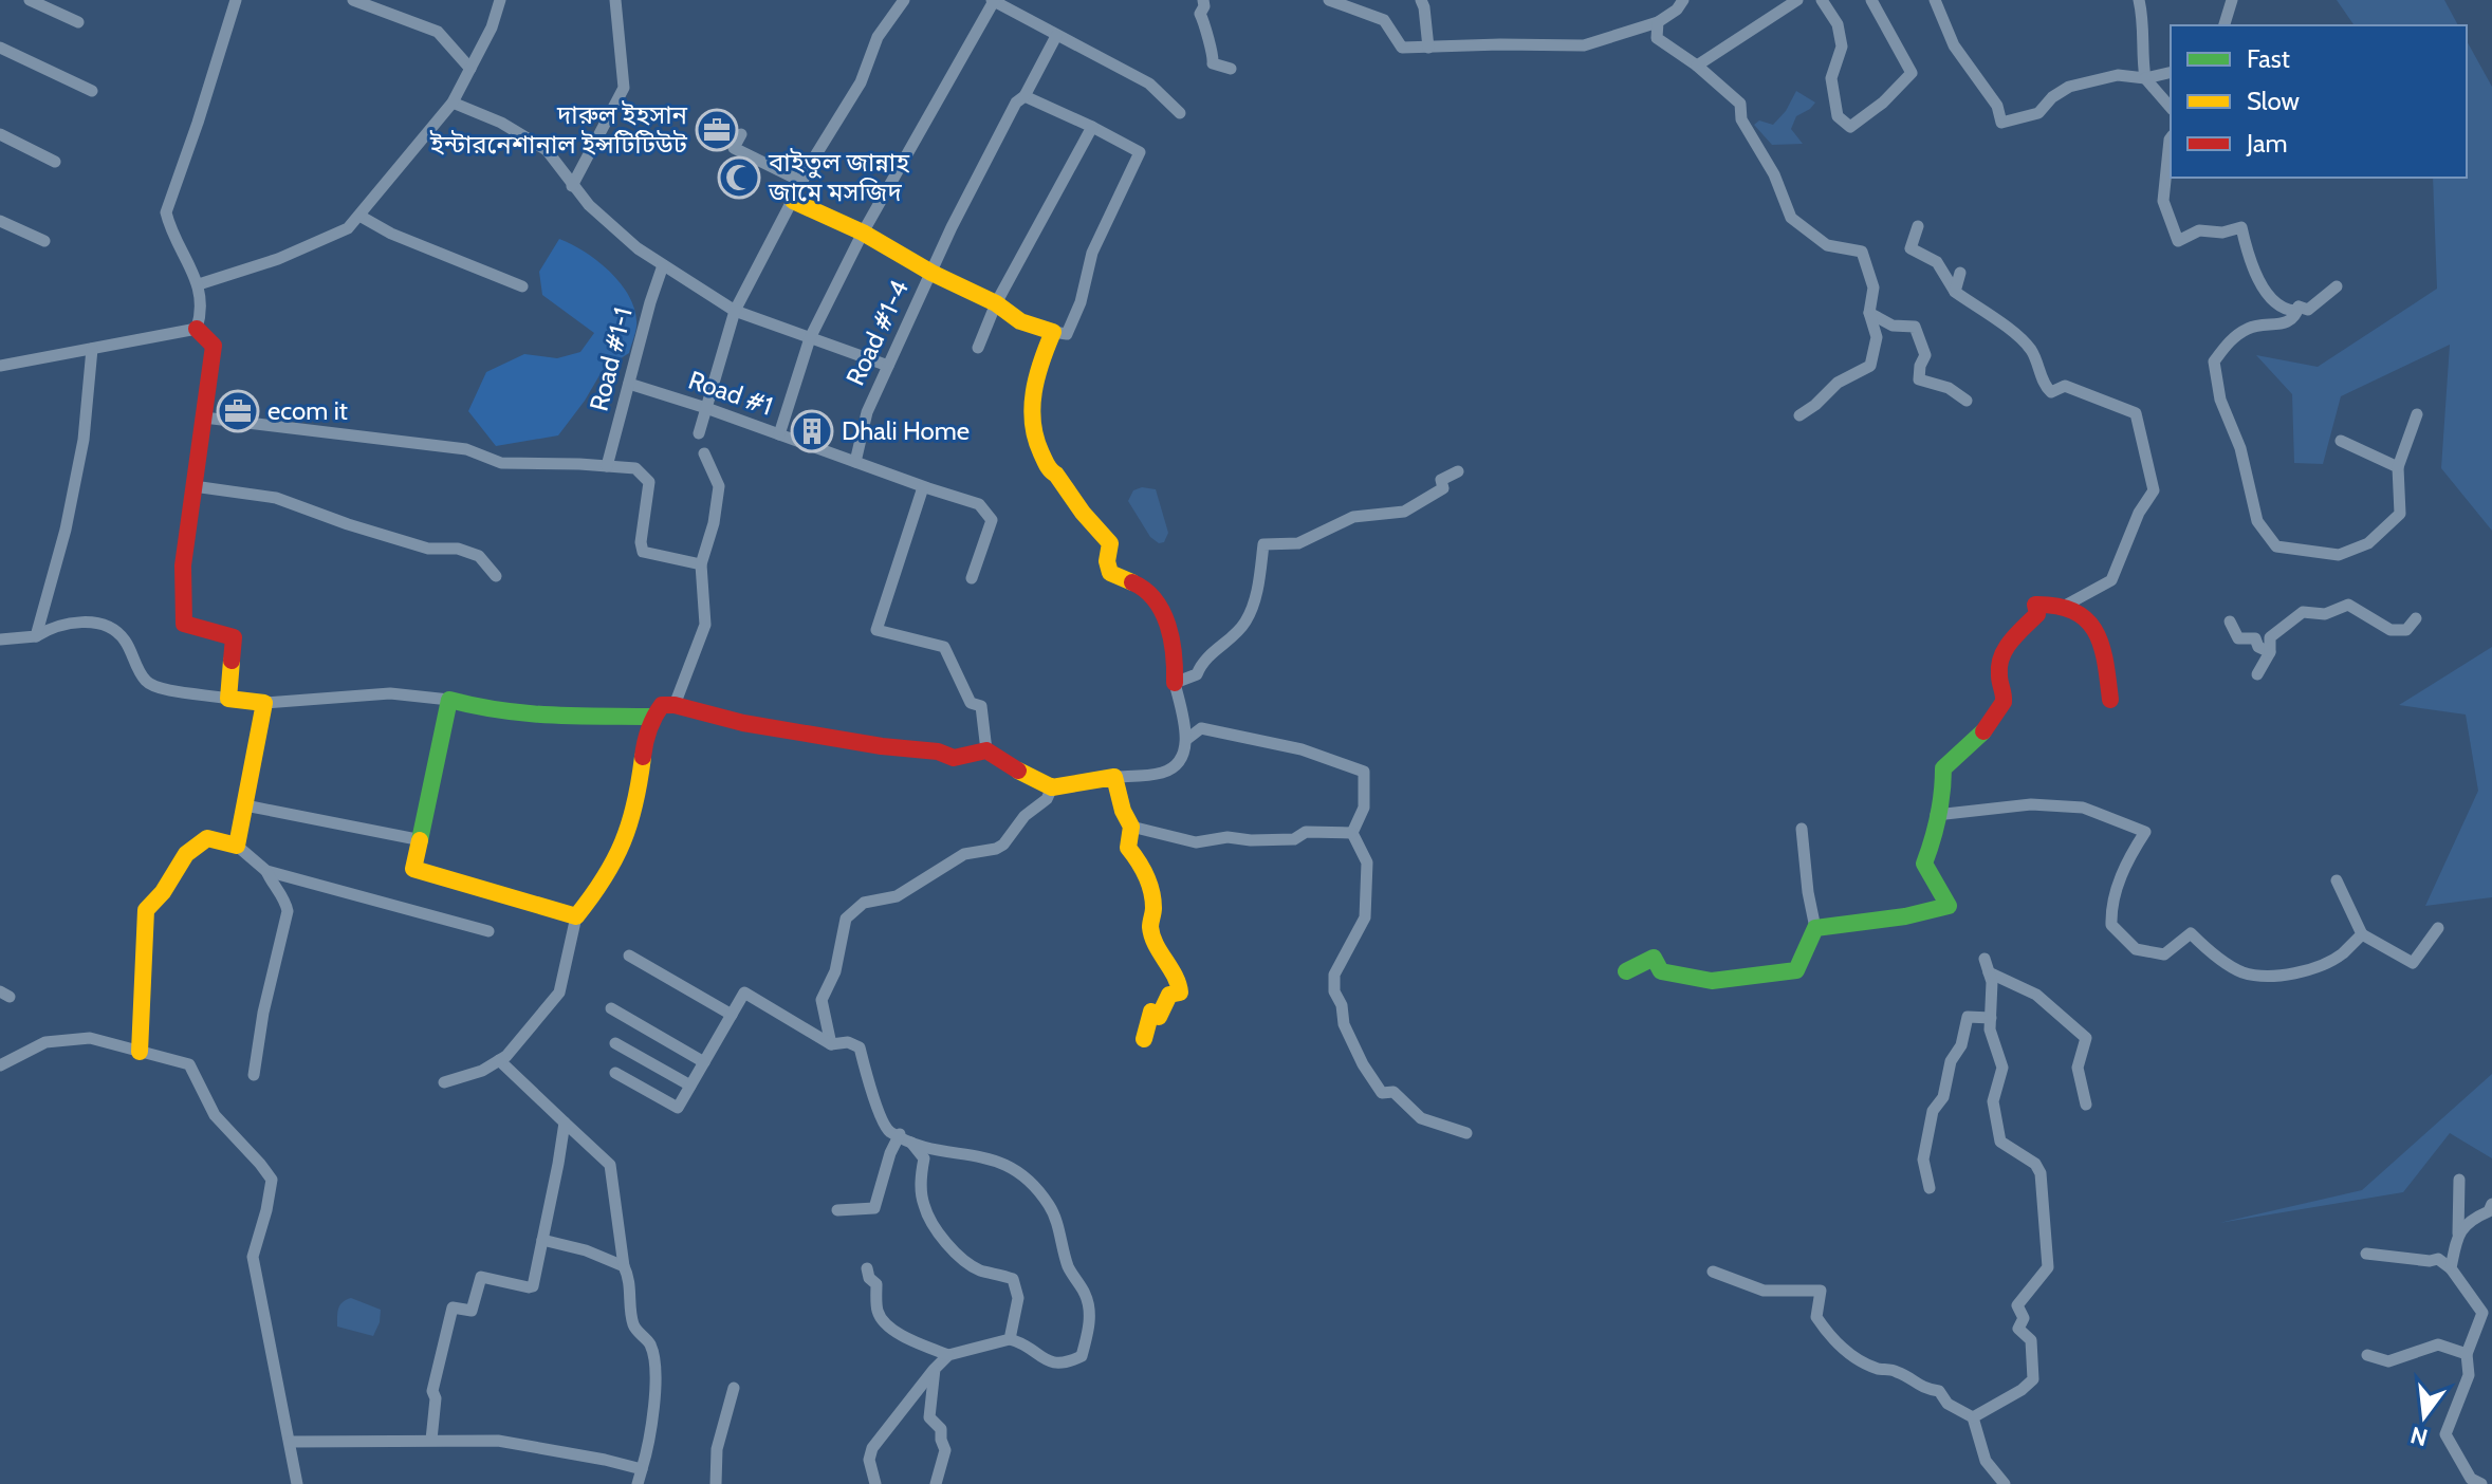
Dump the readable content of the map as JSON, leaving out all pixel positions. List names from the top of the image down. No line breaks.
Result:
{"streets":{"street":["Road #1-4","Road #1-1","Road #1"]},"crossings":[["Road #1-4","Road #1"],["Road #1-1","Road #1"]],"places":{"office":["দারুল ইহসান ইন্টারনেশানাল ইন্সটিটিউট","ecom it"],"mosque":["বাইতুল জান্নাহ জামে মসজিদ"],"building":["Dhali Home"]},"legend":["Fast","Slow","Jam"],"north":"bottom"}
